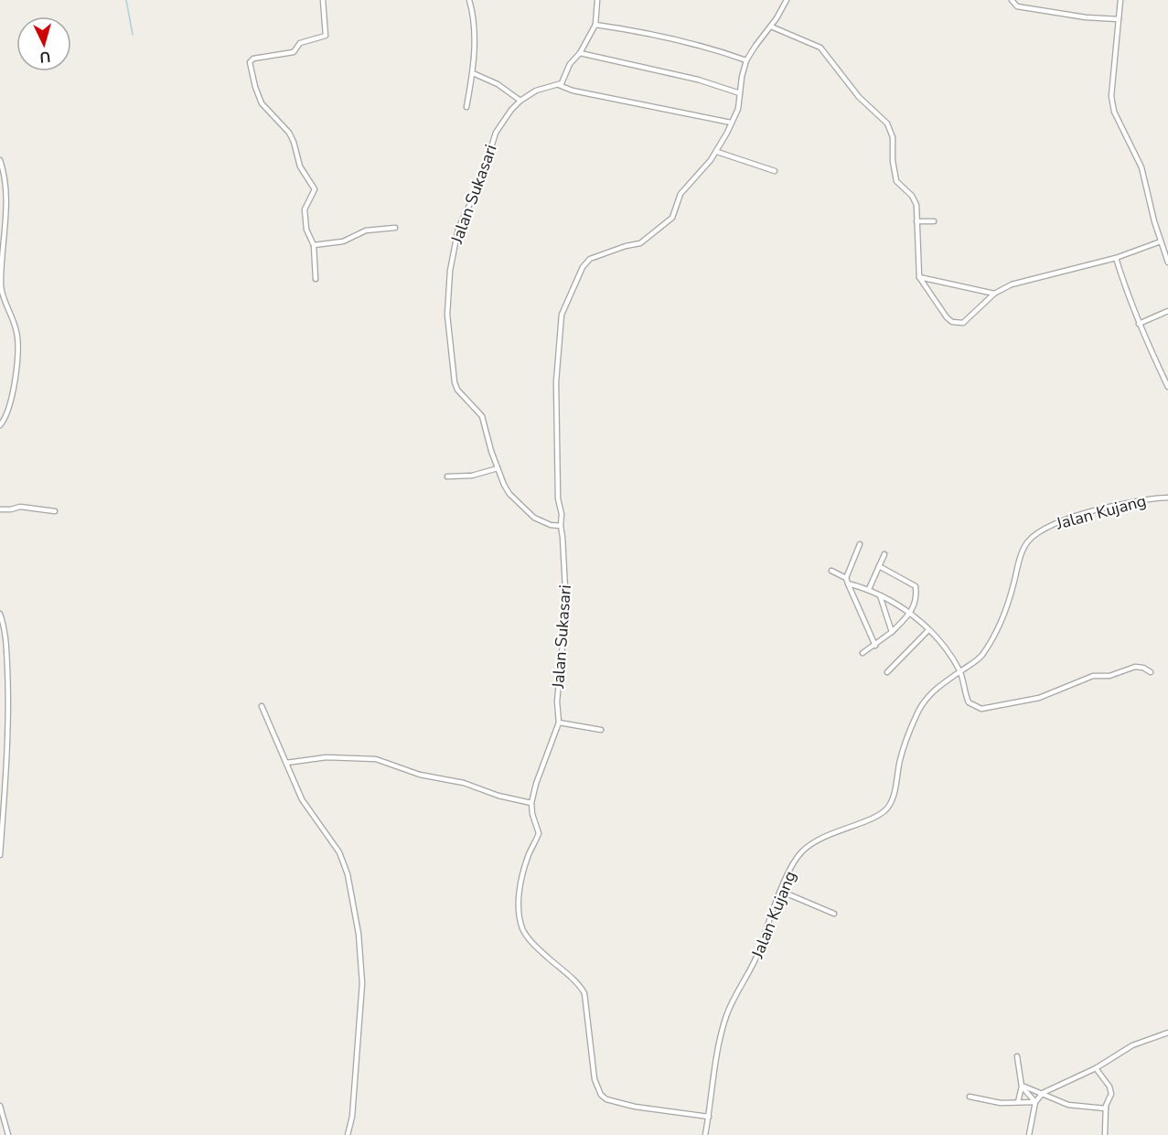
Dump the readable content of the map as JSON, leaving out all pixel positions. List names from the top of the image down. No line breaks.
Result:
{"streets":{"street":["Jalan Sukasari","Jalan Kujang"]},"crossings":[["Jalan Sukasari","Jalan Kujang"]],"north":"bottom"}
